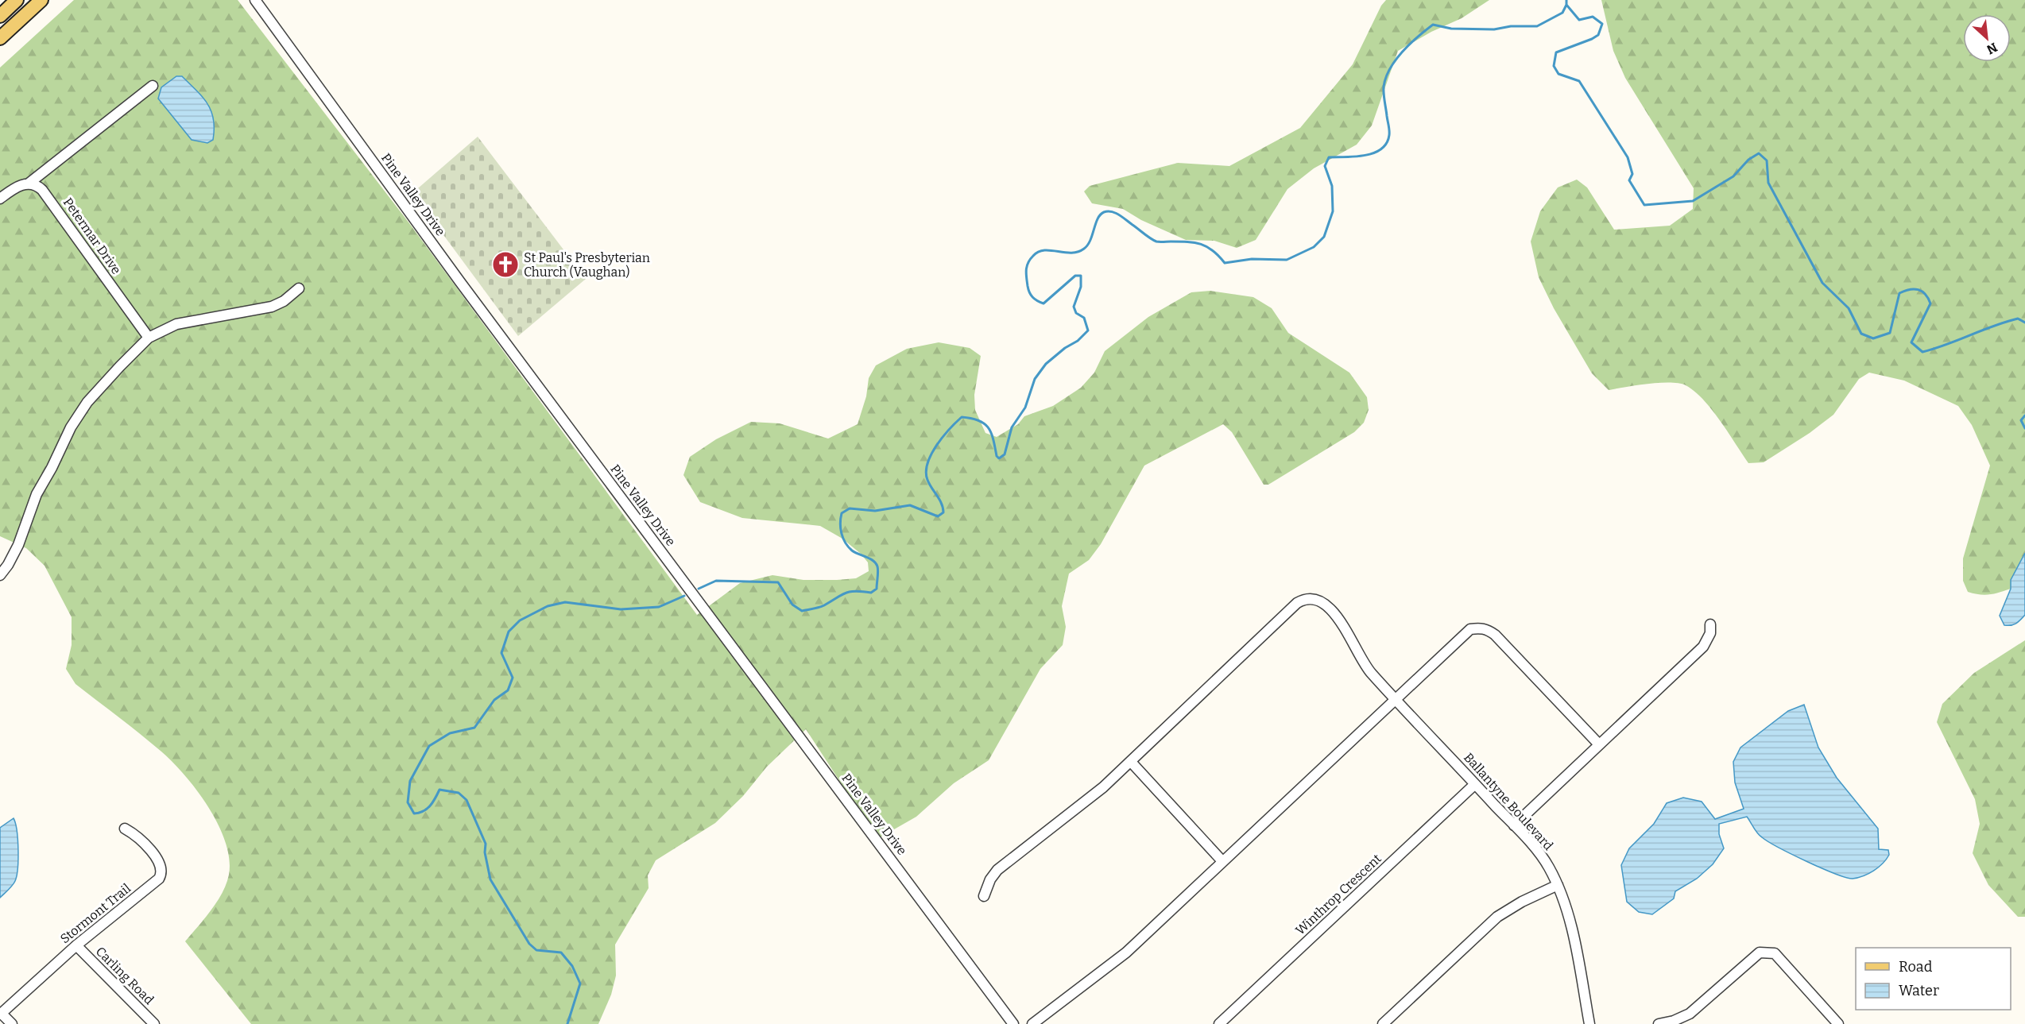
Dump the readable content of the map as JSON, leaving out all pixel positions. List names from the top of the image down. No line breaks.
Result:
{"streets":{"street":["Pine Valley Drive","Petermar Drive","Ballantyne Boulevard","Winthrop Crescent","Stormont Trail","Carling Road"]},"crossings":[["Ballantyne Boulevard","Winthrop Crescent"],["Stormont Trail","Carling Road"]],"places":{"church":["St Paul's Presbyterian Church (Vaughan)"]},"legend":["Road","Water"],"north":"bottom right"}
